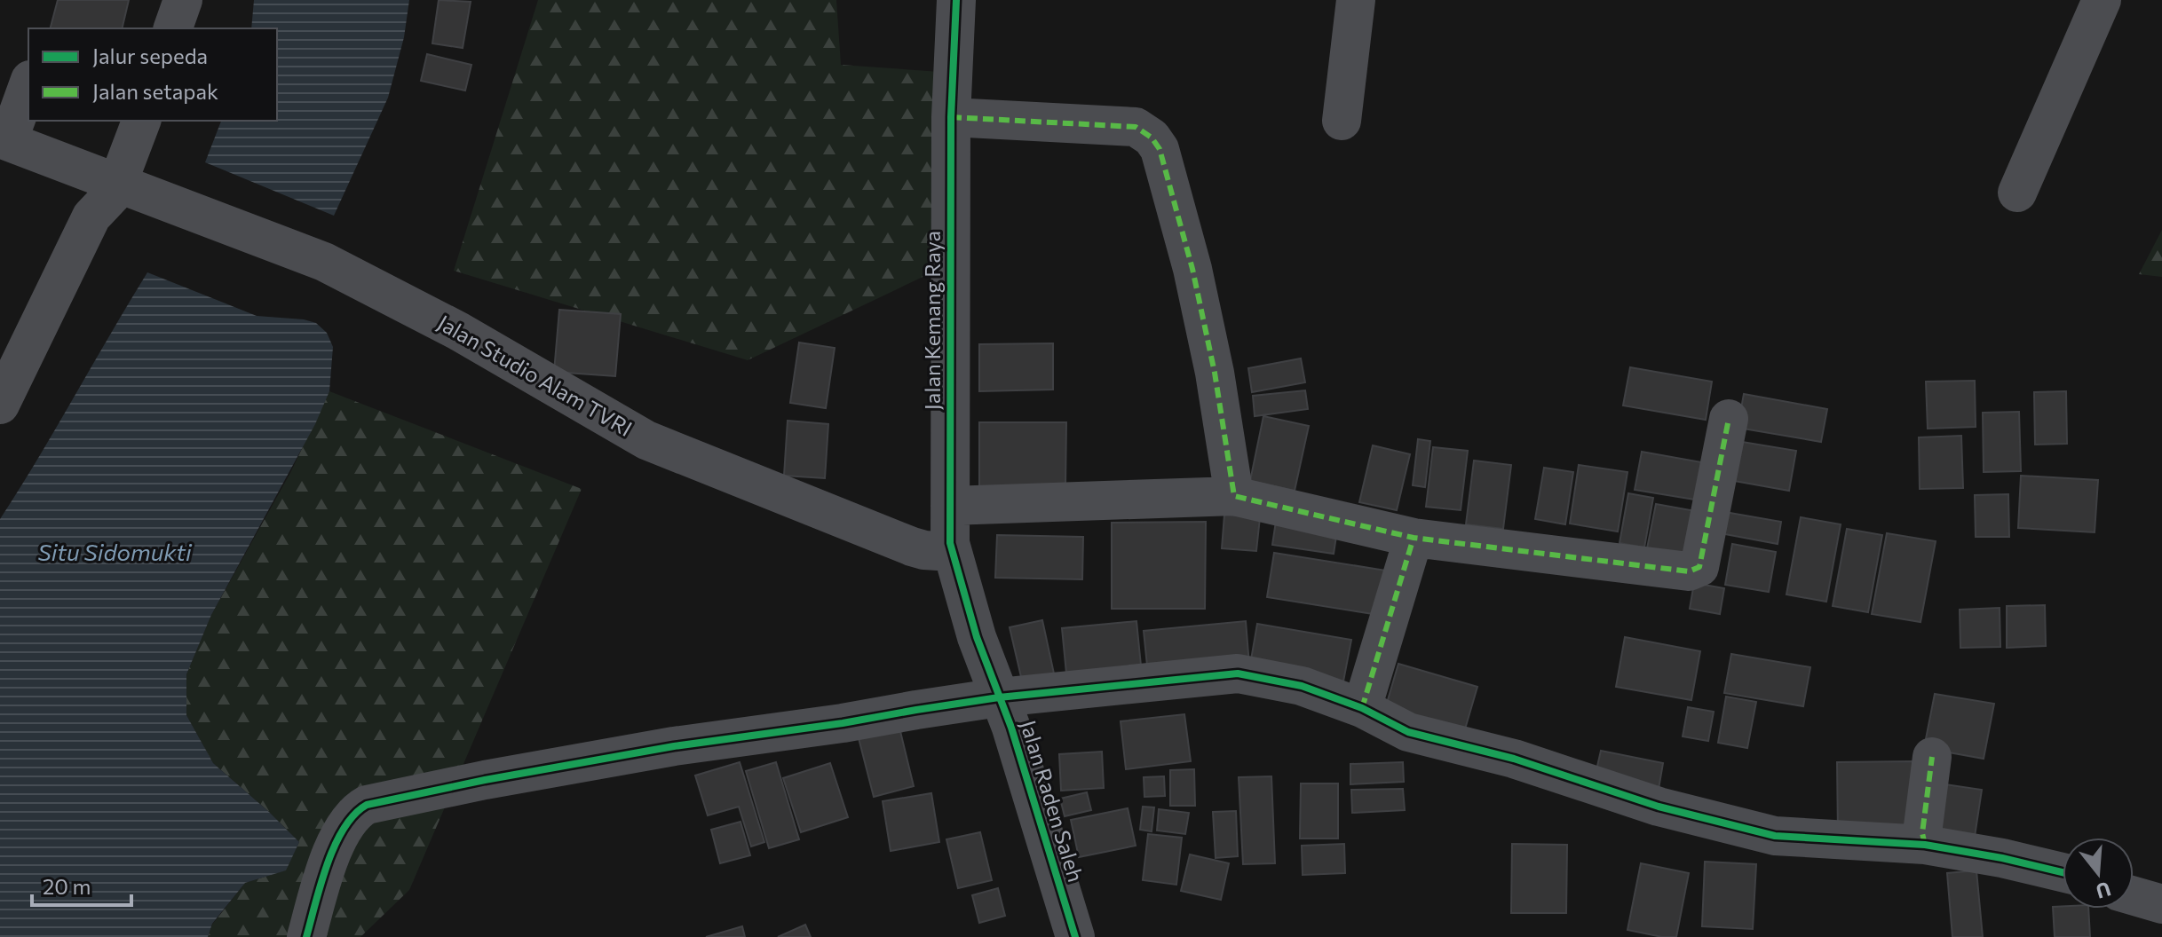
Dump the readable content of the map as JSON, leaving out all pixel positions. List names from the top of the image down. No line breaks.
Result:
{"streets":{"street":["Jalan Kemang Raya","Jalan Studio Alam TVRI","Jalan Raden Saleh"]},"crossings":[["Jalan Kemang Raya","Jalan Studio Alam TVRI"],["Jalan Kemang Raya","Jalan Raden Saleh"]],"water":["Situ Sidomukti"],"legend":["Jalur sepeda","Jalan setapak"],"scale_bar":"20 m","north":"bottom"}
